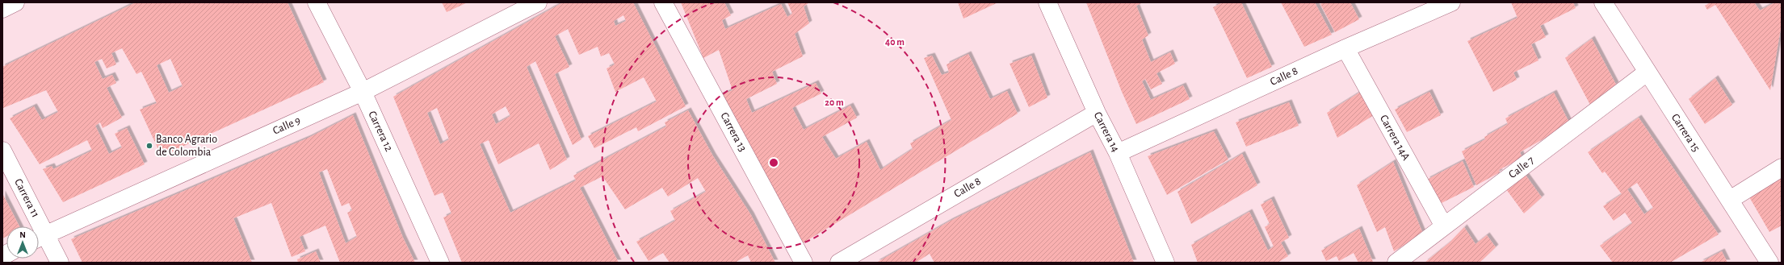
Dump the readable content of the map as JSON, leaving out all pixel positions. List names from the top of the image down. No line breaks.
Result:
{"streets":{"street":["Calle 8","Calle 9","Carrera 12","Carrera 13","Carrera 14","Carrera 15","Carrera 14A","Calle 7","Carrera 11"]},"crossings":[["Calle 8","Carrera 14"],["Calle 8","Carrera 14A"],["Calle 9","Carrera 12"],["Calle 9","Carrera 11"],["Carrera 15","Calle 7"],["Carrera 14A","Calle 7"]],"places":["Banco Agrario de Colombia"],"north":"top","rings":["40 m","20 m"]}
